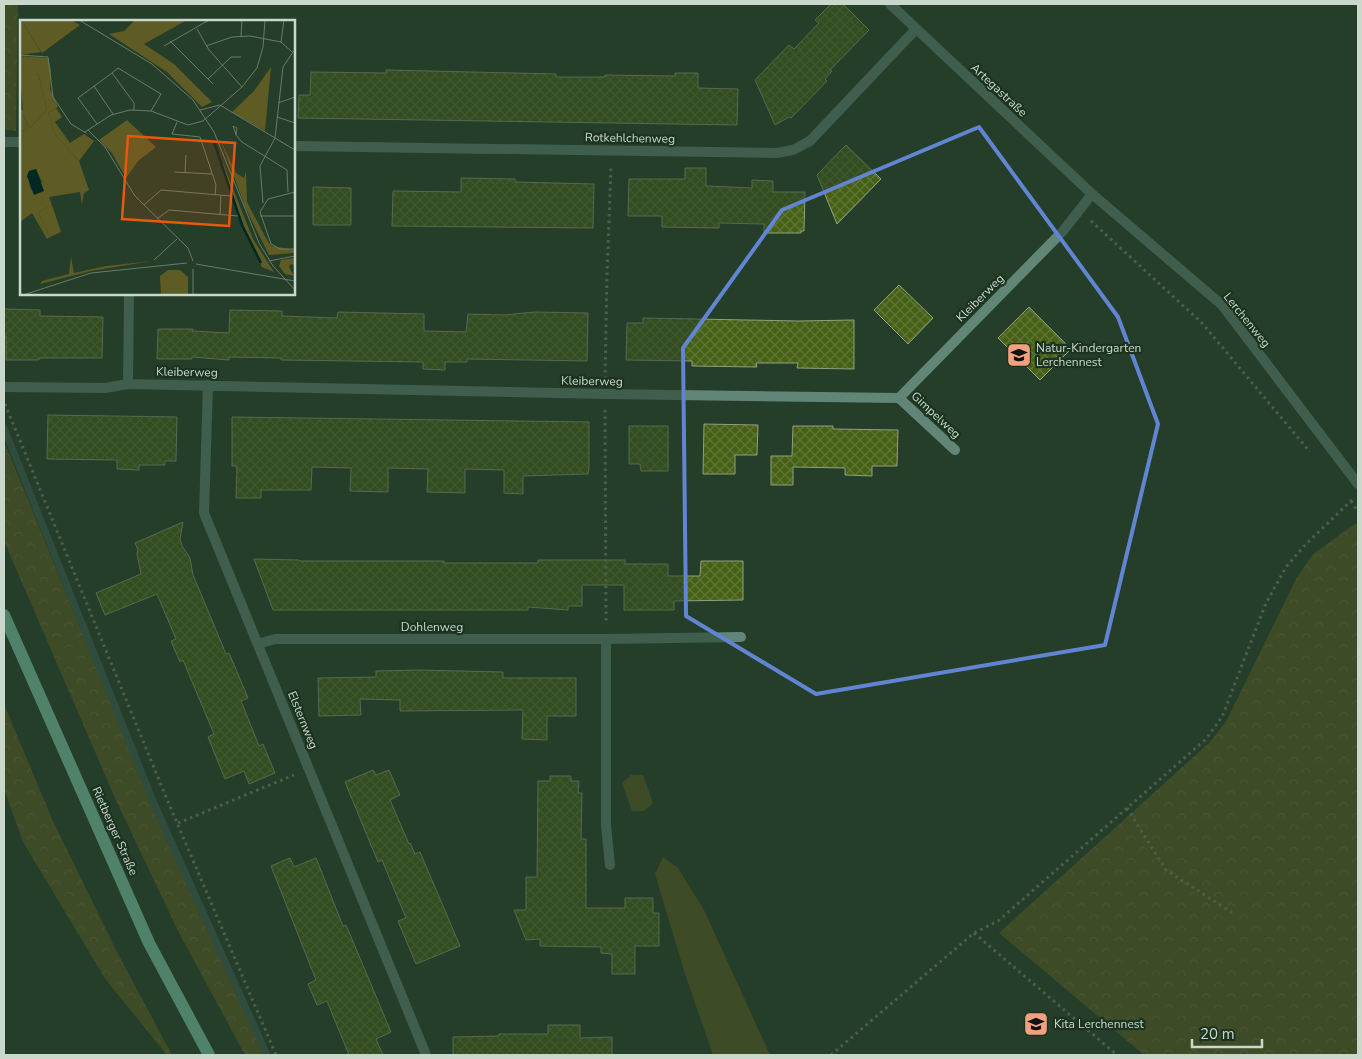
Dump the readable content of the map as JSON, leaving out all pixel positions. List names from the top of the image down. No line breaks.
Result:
{"streets":{"main road":["Rietberger Straße"],"street":["Artegastraße","Rotkehlchenweg","Kleiberweg","Lerchenweg","Gimpelweg","Dohlenweg","Elsternweg"]},"crossings":[["Artegastraße","Rotkehlchenweg"],["Artegastraße","Kleiberweg"],["Artegastraße","Lerchenweg"],["Kleiberweg","Lerchenweg"],["Kleiberweg","Gimpelweg"],["Kleiberweg","Elsternweg"],["Dohlenweg","Elsternweg"]],"places":{"school or university":["Natur-Kindergarten Lerchennest","Kita Lerchennest"]},"scale_bar":"20 m"}
